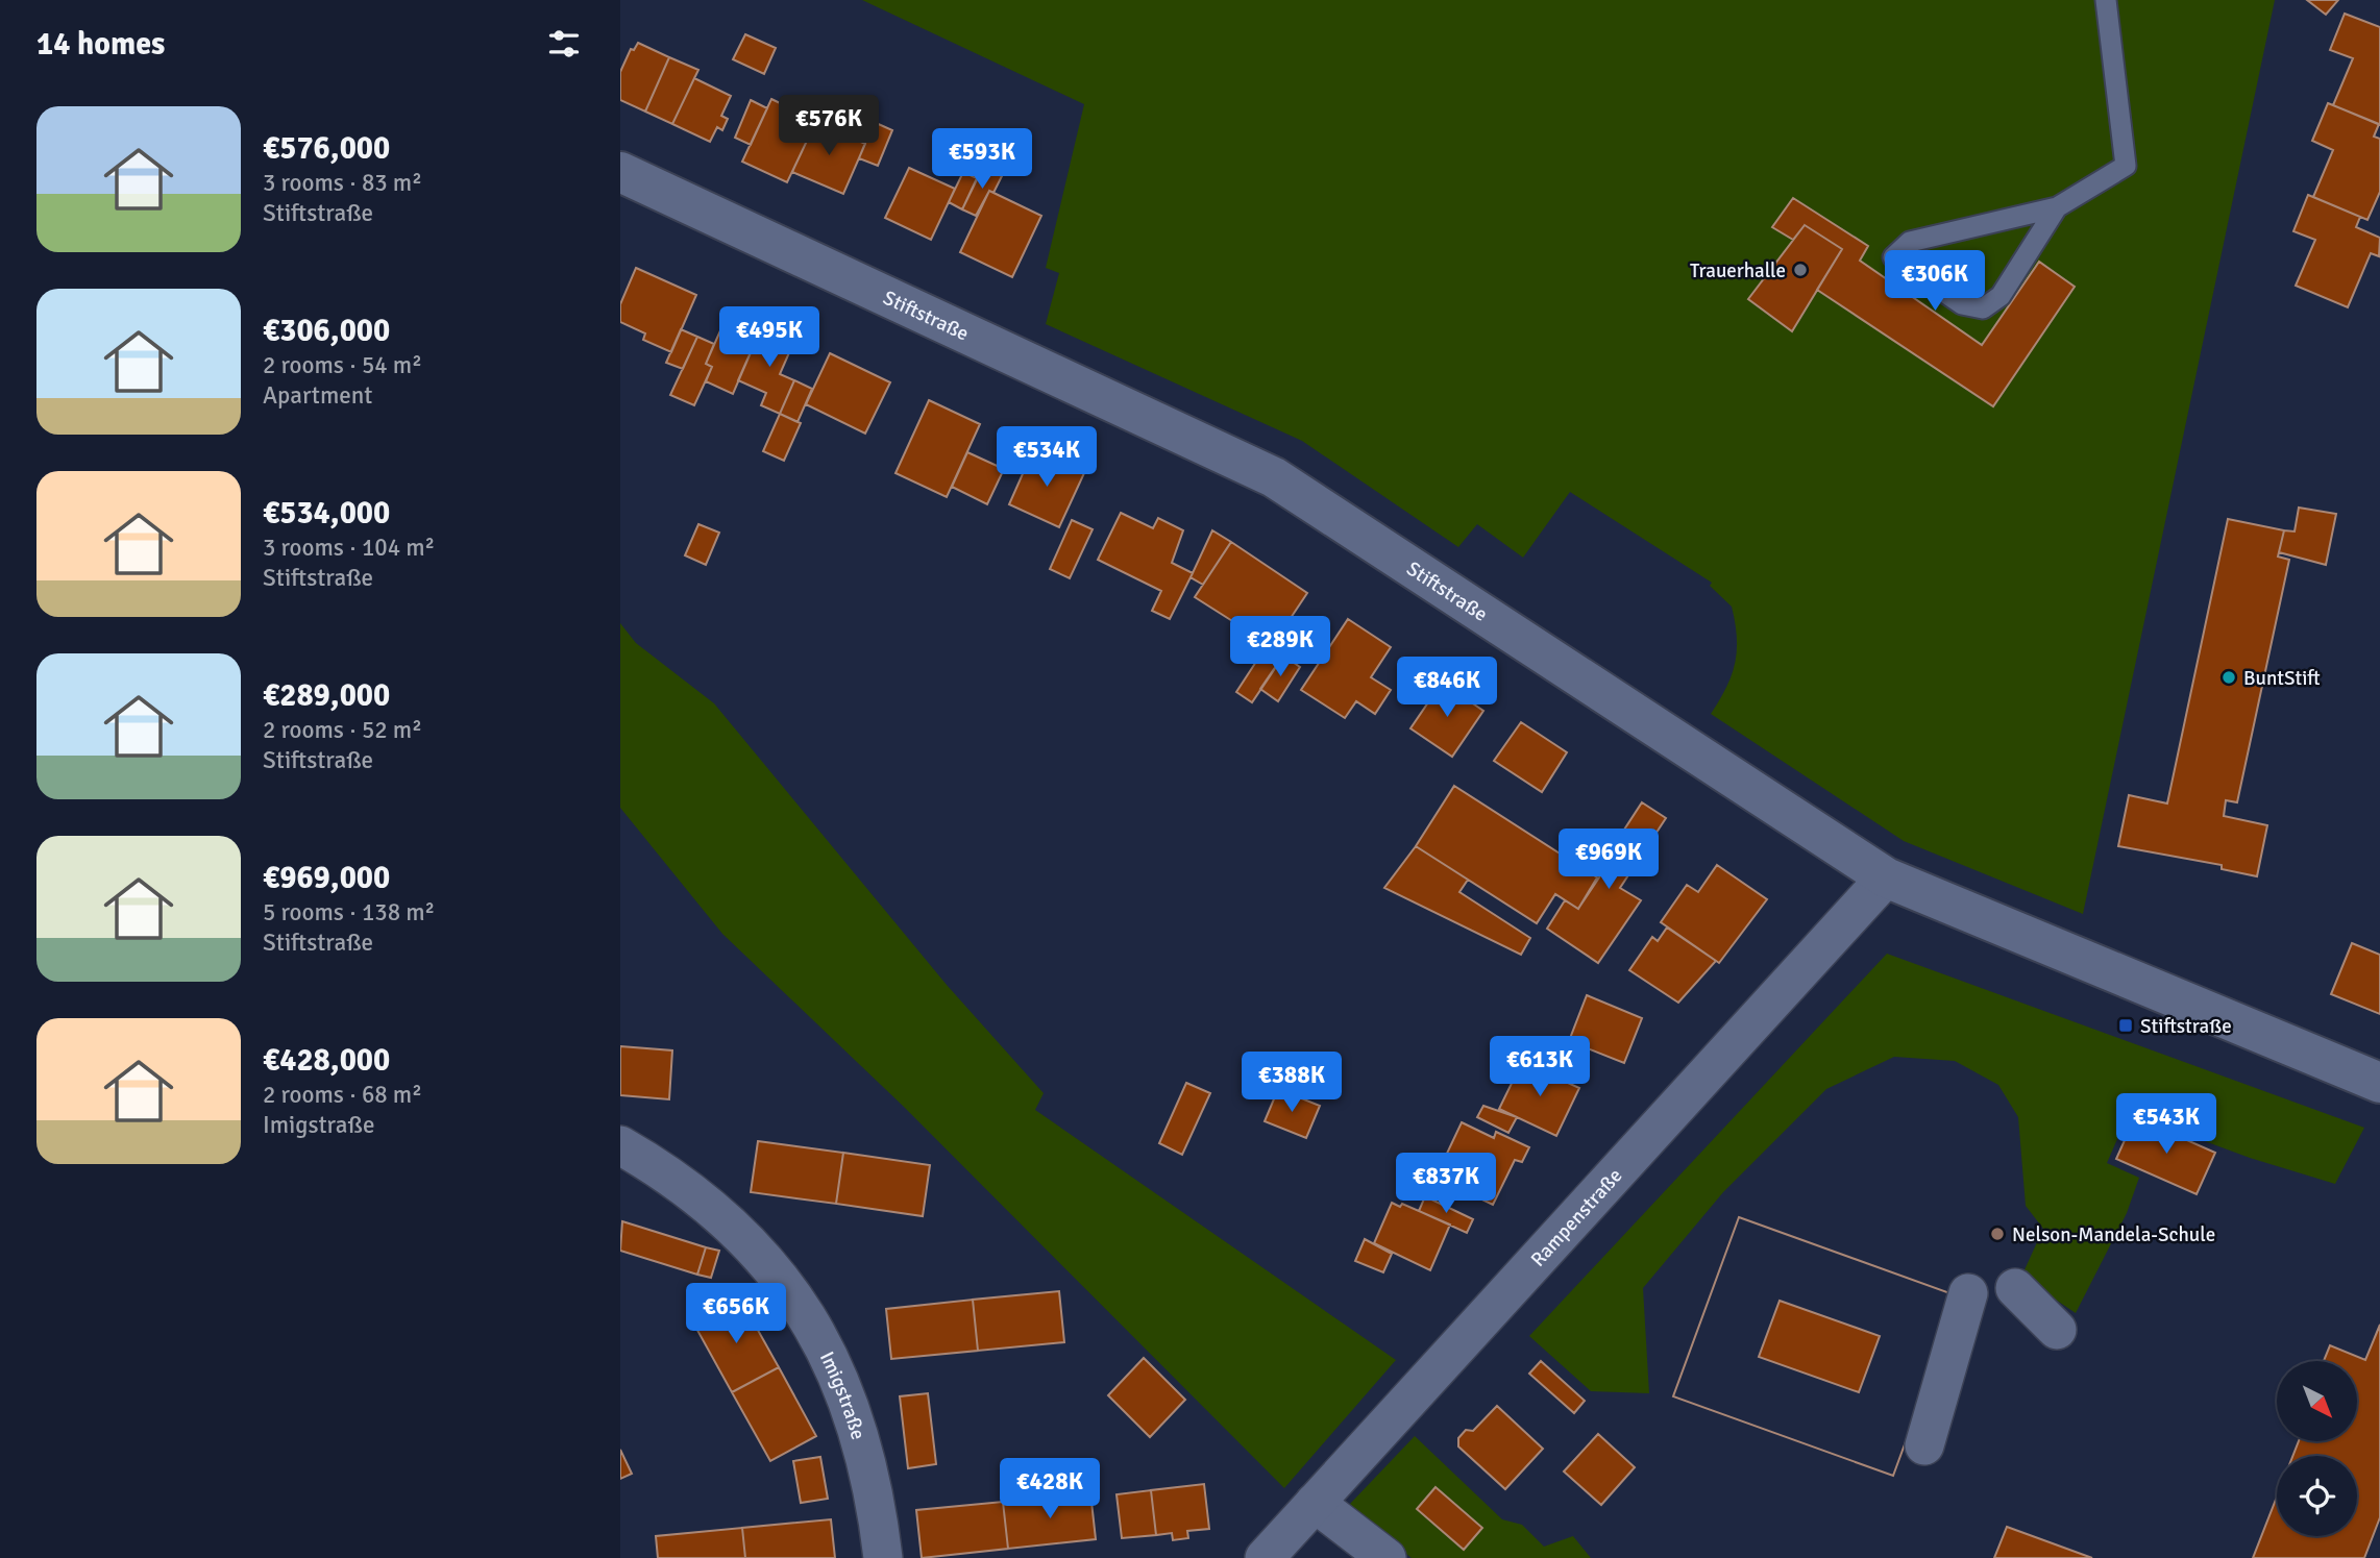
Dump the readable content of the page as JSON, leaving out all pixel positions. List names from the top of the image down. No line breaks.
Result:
{"streets":{"street":["Stiftstraße","Rampenstraße","Imigstraße"]},"crossings":[["Stiftstraße","Rampenstraße"]],"places":{"other":["Trauerhalle","BuntStift","Nelson-Mandela-Schule"],"transit":["Stiftstraße"]},"north":"bottom right","page":{"heading":"14 homes","list":[{"name":"€576,000","note":"3 rooms · 83 m² · Stiftstraße"},{"name":"€306,000","note":"2 rooms · 54 m² · Apartment"},{"name":"€534,000","note":"3 rooms · 104 m² · Stiftstraße"},{"name":"€289,000","note":"2 rooms · 52 m² · Stiftstraße"},{"name":"€969,000","note":"5 rooms · 138 m² · Stiftstraße"},{"name":"€428,000","note":"2 rooms · 68 m² · Imigstraße"}],"price":["€576K","€593K","€306K","€495K","€534K","€289K","€846K","€969K","€613K","€388K","€543K","€837K","€656K","€428K"]}}
